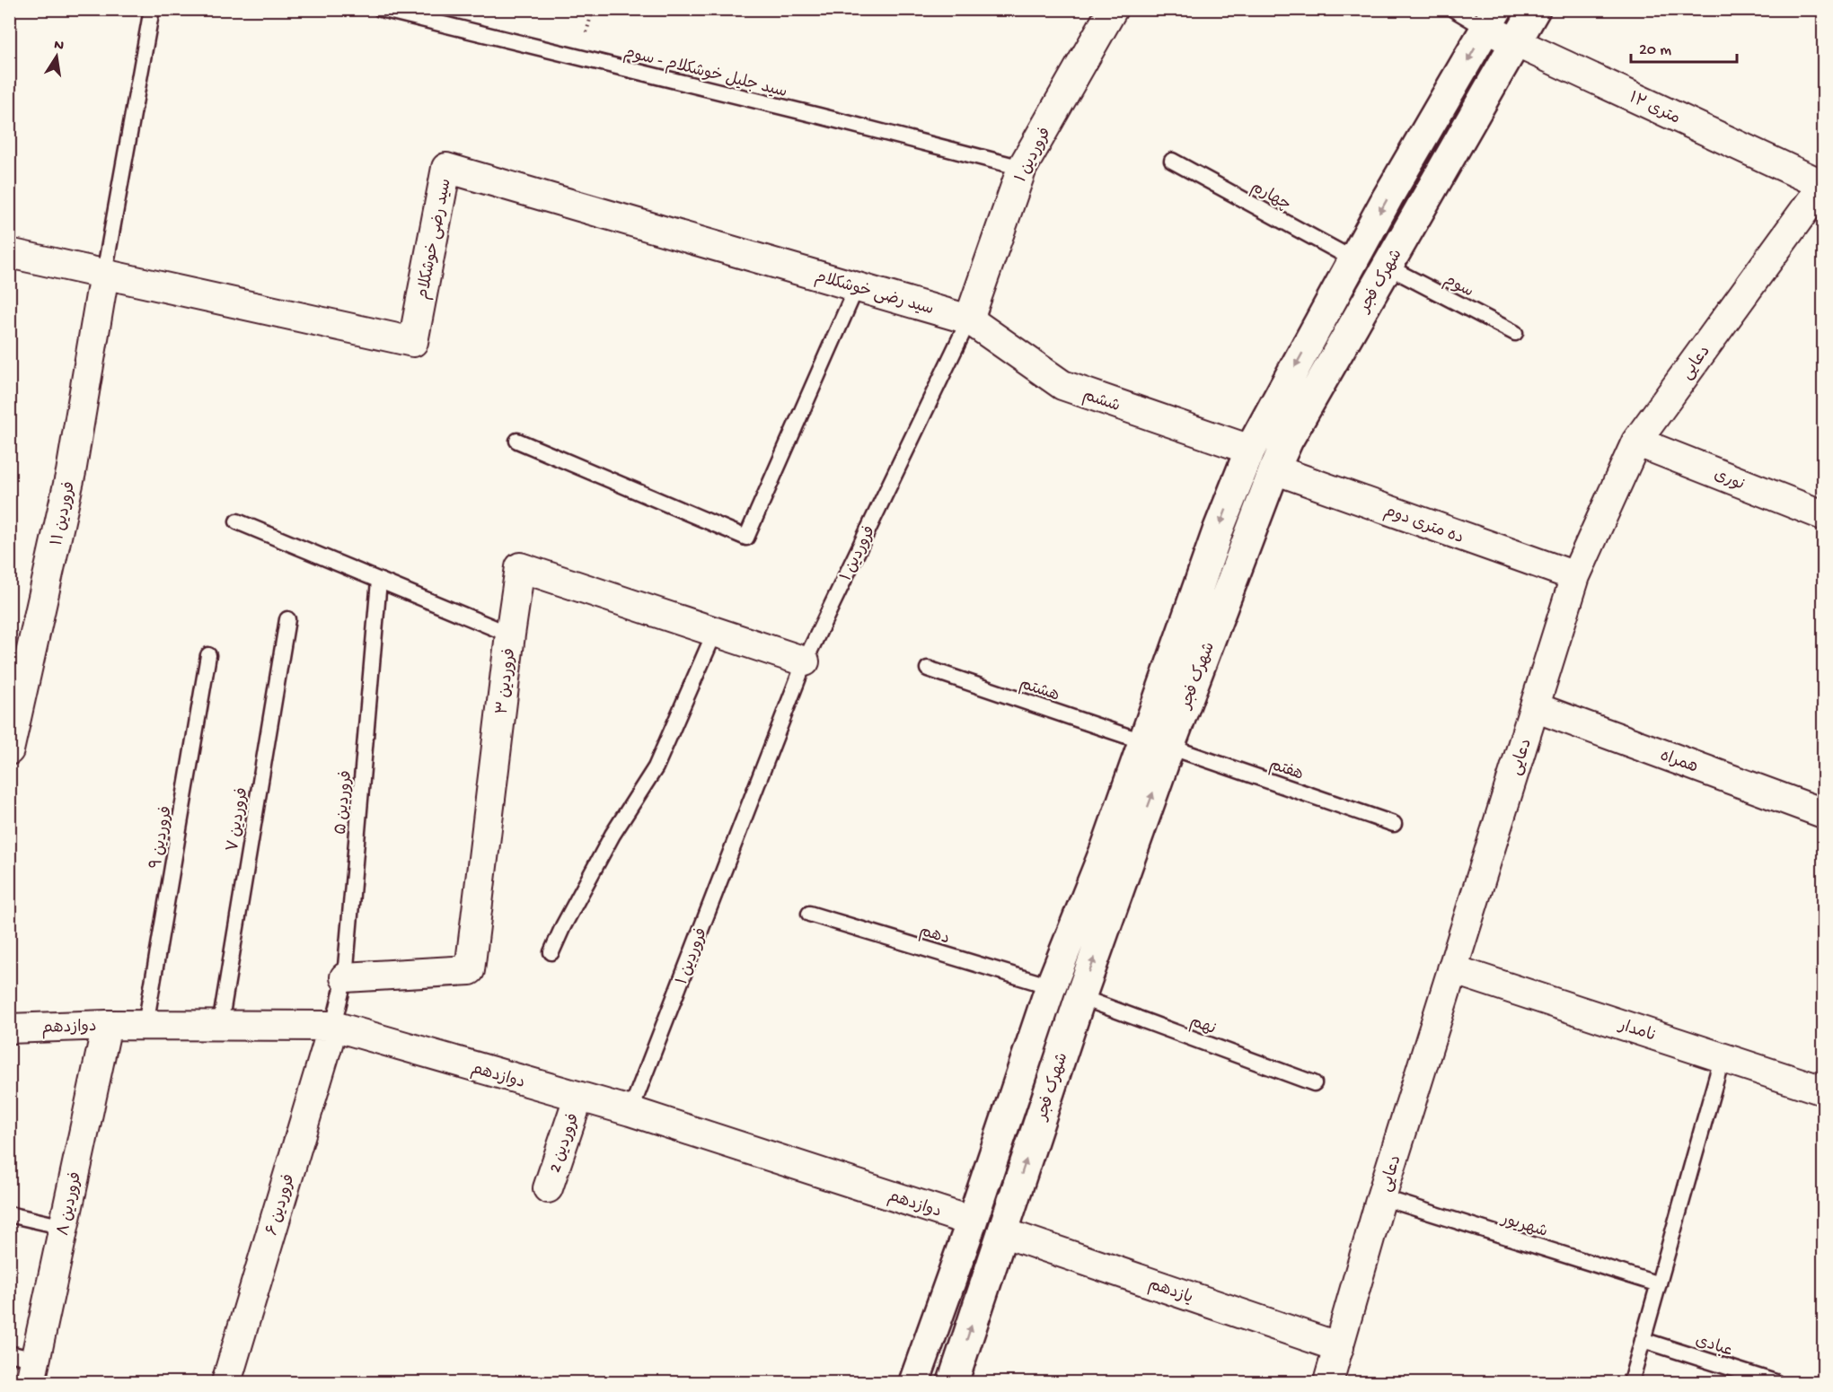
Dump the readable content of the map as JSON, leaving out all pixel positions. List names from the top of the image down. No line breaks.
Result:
{"streets":{"street":["۱۲ متری","فروردین ۱","سید رضی خوشکلام","شهرک فجر","دعایی","ششم","نوری","فروردین ۱۱","ده متری دوم","فروردین ۳","همراه","دوازدهم","نامدار","فروردین 2","فروردین ۸","فروردین ۶","یازدهم"],"lane":["سید جلیل خوشکلام - سوم","چهارم","سوم","هشتم","هفتم","فروردین ۵","فروردین ۷","فروردین ۹","دهم","نهم","شهریور","عبادی"]},"crossings":[["سید جلیل خوشکلام - سوم","فروردین ۱"],["۱۲ متری","شهرک فجر"],["۱۲ متری","دعایی"],["فروردین ۱","سید رضی خوشکلام"],["فروردین ۱","ششم"],["فروردین ۱","فروردین ۳"],["فروردین ۱","دوازدهم"],["چهارم","شهرک فجر"],["سید رضی خوشکلام","ششم"],["سید رضی خوشکلام","فروردین ۱۱"],["شهرک فجر","سوم"],["شهرک فجر","ششم"],["شهرک فجر","ده متری دوم"],["شهرک فجر","هشتم"],["شهرک فجر","هفتم"],["شهرک فجر","دهم"],["شهرک فجر","نهم"],["شهرک فجر","دوازدهم"],["شهرک فجر","یازدهم"],["دعایی","نوری"],["دعایی","ده متری دوم"],["دعایی","همراه"],["دعایی","نامدار"],["دعایی","شهریور"],["دعایی","یازدهم"],["فروردین ۳","فروردین ۵"],["هشتم","هفتم"],["فروردین ۵","دوازدهم"],["فروردین ۵","فروردین ۶"],["فروردین ۷","دوازدهم"],["فروردین ۹","دوازدهم"],["دوازدهم","فروردین 2"],["دوازدهم","فروردین ۸"],["دوازدهم","فروردین ۶"]],"scale_bar":"20 m","north":"top"}
